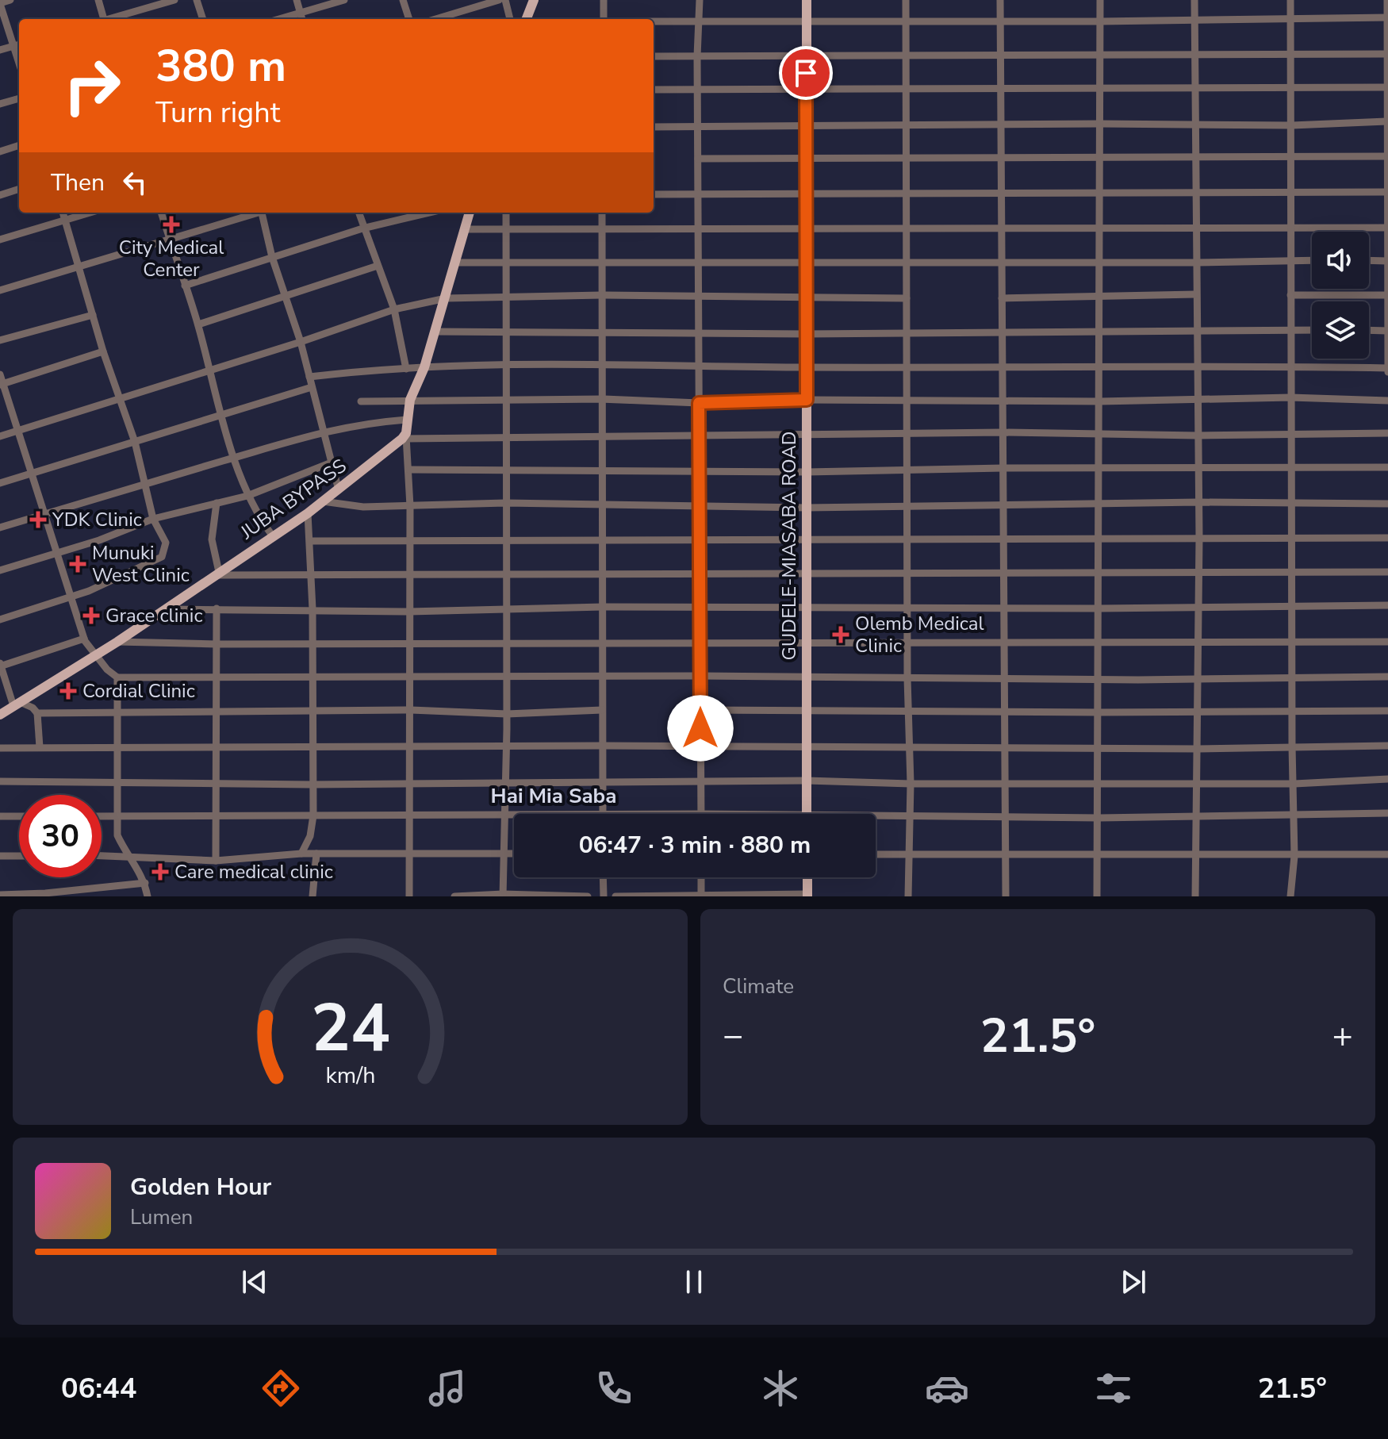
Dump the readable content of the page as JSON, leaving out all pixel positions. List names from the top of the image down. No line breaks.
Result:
{"streets":{"main road":["JUBA BYPASS","GUDELE-MIASABA ROAD"]},"districts":["Hai Mia Saba"],"places":{"health":["City Medical Center","YDK Clinic","Munuki West Clinic","Grace clinic","Olemb Medical Clinic","Cordial Clinic","Care medical clinic"]},"page":{"turn":["380 m","Turn right"],"then":"Then","limit":"30","trip":"06:47 · 3 min · 880 m","tile":"Climate","heat":["−","21.5°","+"],"song":["Golden Hour","Lumen"],"tabs":["06:44","21.5°"],"gauge":["24","km/h"]}}
